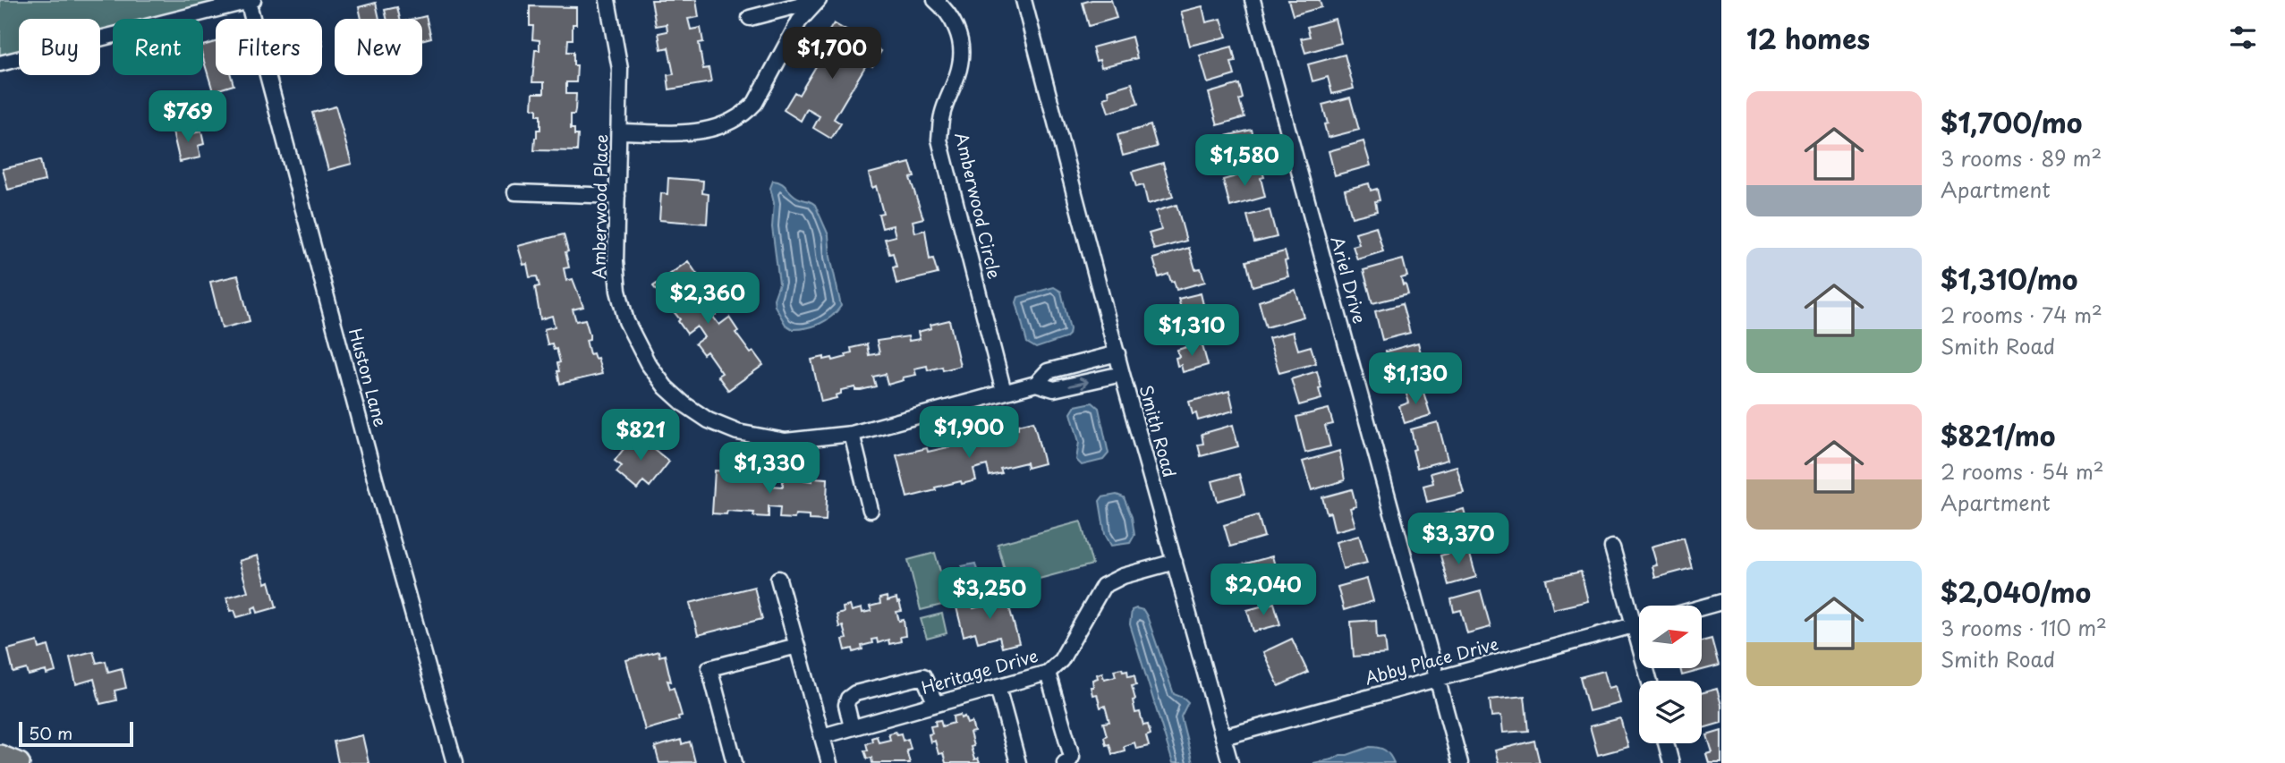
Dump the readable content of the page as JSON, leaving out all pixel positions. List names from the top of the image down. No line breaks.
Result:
{"streets":{"street":["Amberwood Circle","Amberwood Place","Ariel Drive","Huston Lane","Smith Road","Abby Place Drive","Heritage Drive"]},"crossings":[["Amberwood Circle","Amberwood Place"],["Amberwood Place","Smith Road"],["Ariel Drive","Abby Place Drive"],["Smith Road","Abby Place Drive"],["Smith Road","Heritage Drive"]],"scale_bar":"50 m","north":"right","page":{"heading":"12 homes","chip":["Buy","Rent","Filters","New"],"price":["$1,700","$769","$1,580","$2,360","$1,310","$1,130","$1,900","$821","$1,330","$3,370","$2,040","$3,250"],"list":[{"name":"$1,700/mo","note":"3 rooms · 89 m² · Apartment"},{"name":"$1,310/mo","note":"2 rooms · 74 m² · Smith Road"},{"name":"$821/mo","note":"2 rooms · 54 m² · Apartment"},{"name":"$2,040/mo","note":"3 rooms · 110 m² · Smith Road"}],"scale":"50 m"}}
